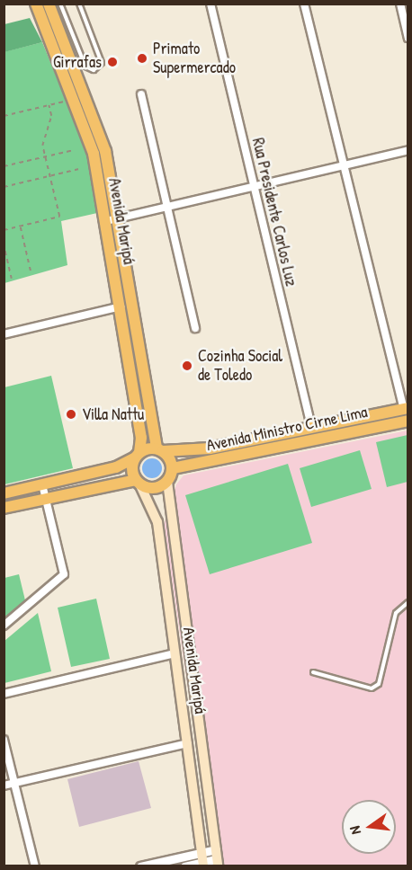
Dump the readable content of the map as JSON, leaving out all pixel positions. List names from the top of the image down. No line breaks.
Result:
{"streets":{"main road":["Avenida Maripá","Avenida Ministro Cirne Lima"],"street":["Rua Presidente Carlos Luz"]},"crossings":[["Avenida Maripá","Avenida Ministro Cirne Lima"]],"places":["Primato Supermercado","Girrafas","Cozinha Social de Toledo","Villa Nattu"],"north":"left"}
